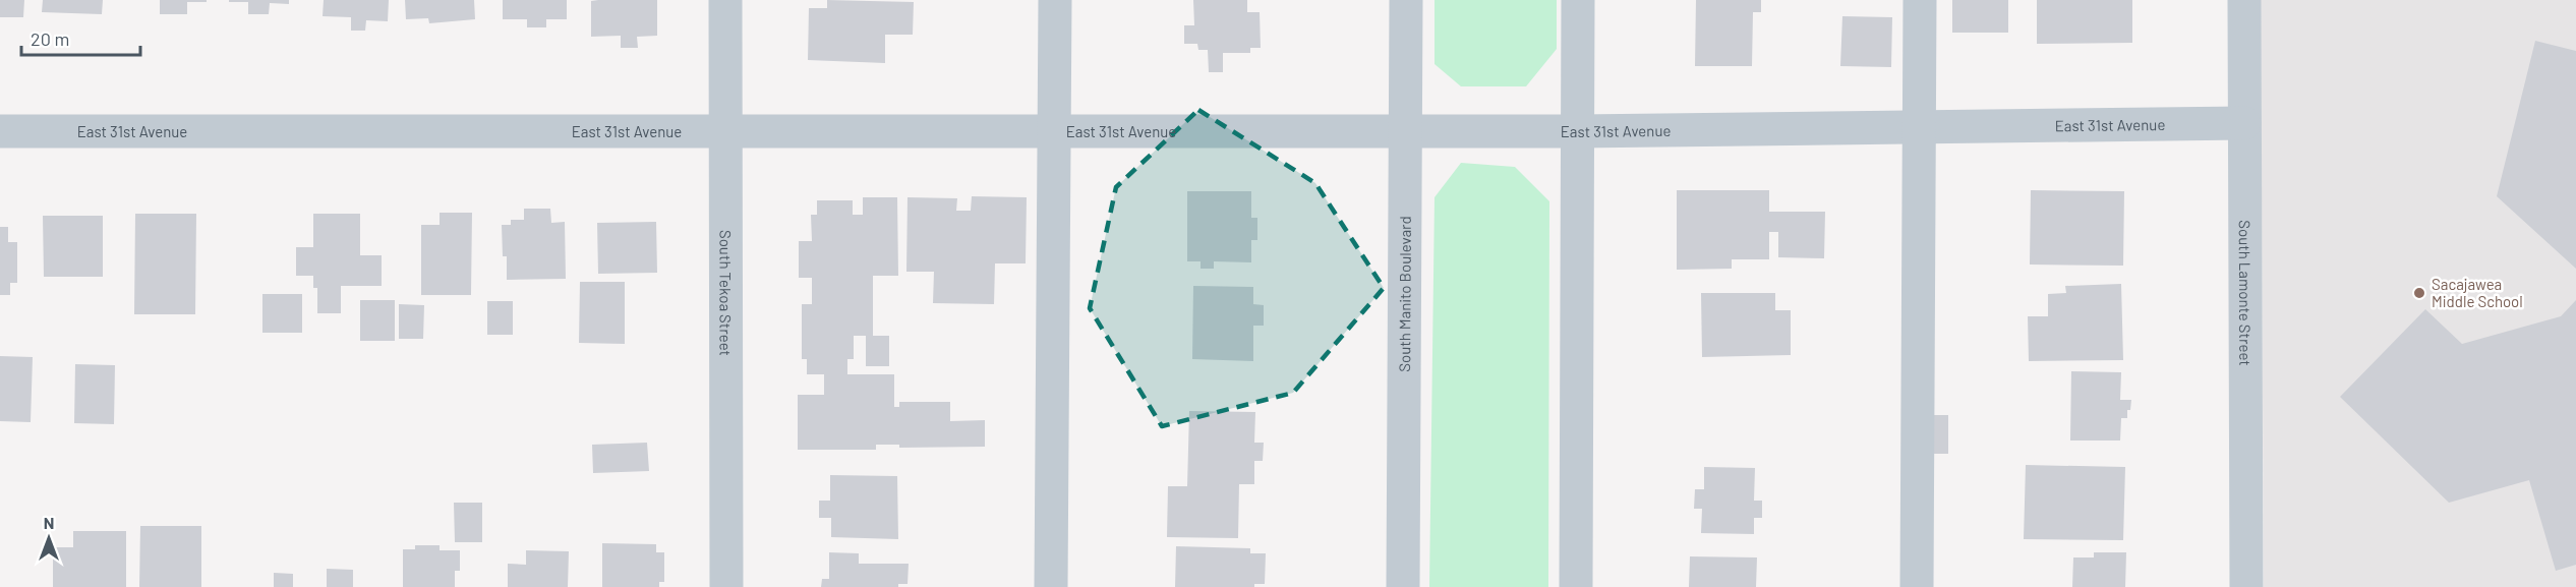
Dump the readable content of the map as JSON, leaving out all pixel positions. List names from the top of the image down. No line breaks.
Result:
{"streets":{"street":["East 31st Avenue","South Tekoa Street","South Manito Boulevard","South Lamonte Street"]},"crossings":[["East 31st Avenue","South Tekoa Street"],["East 31st Avenue","South Manito Boulevard"],["East 31st Avenue","South Lamonte Street"]],"places":["Sacajawea Middle School"],"scale_bar":"20 m","north":"top"}
